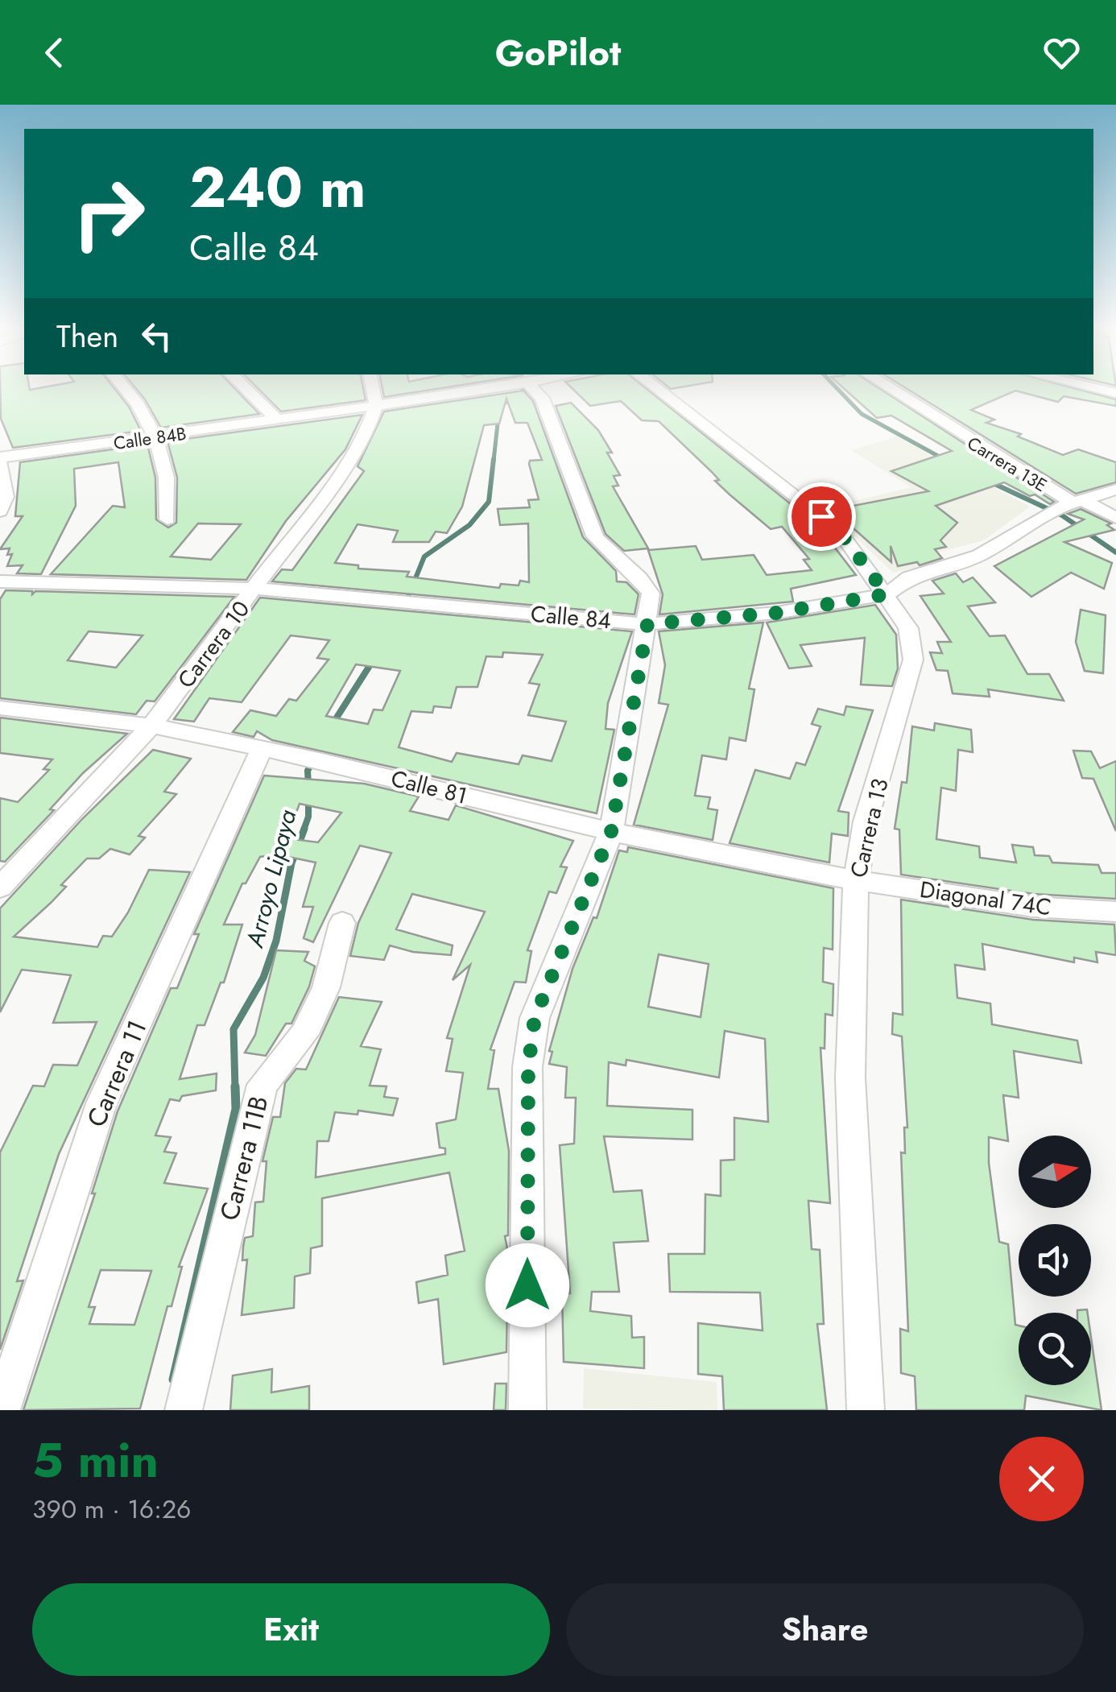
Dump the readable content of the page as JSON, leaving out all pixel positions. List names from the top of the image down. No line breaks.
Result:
{"streets":{"street":["Calle 84B","Carrera 13E","Calle 84","Carrera 10","Calle 81","Carrera 13","Diagonal 74C","Carrera 11","Carrera 11B"]},"crossings":[["Calle 84B","Carrera 10"],["Carrera 13E","Calle 84"],["Calle 84","Carrera 10"],["Calle 84","Carrera 13"],["Carrera 10","Calle 81"],["Calle 81","Carrera 13"],["Calle 81","Diagonal 74C"],["Calle 81","Carrera 11"],["Carrera 13","Diagonal 74C"]],"water":["Arroyo Lipaya"],"north":"right","page":{"header":"GoPilot","turn":["240 m","Calle 84"],"then":"Then","heading":["5 min","390 m · 16:26"],"buttons":["Exit","Share"]}}
